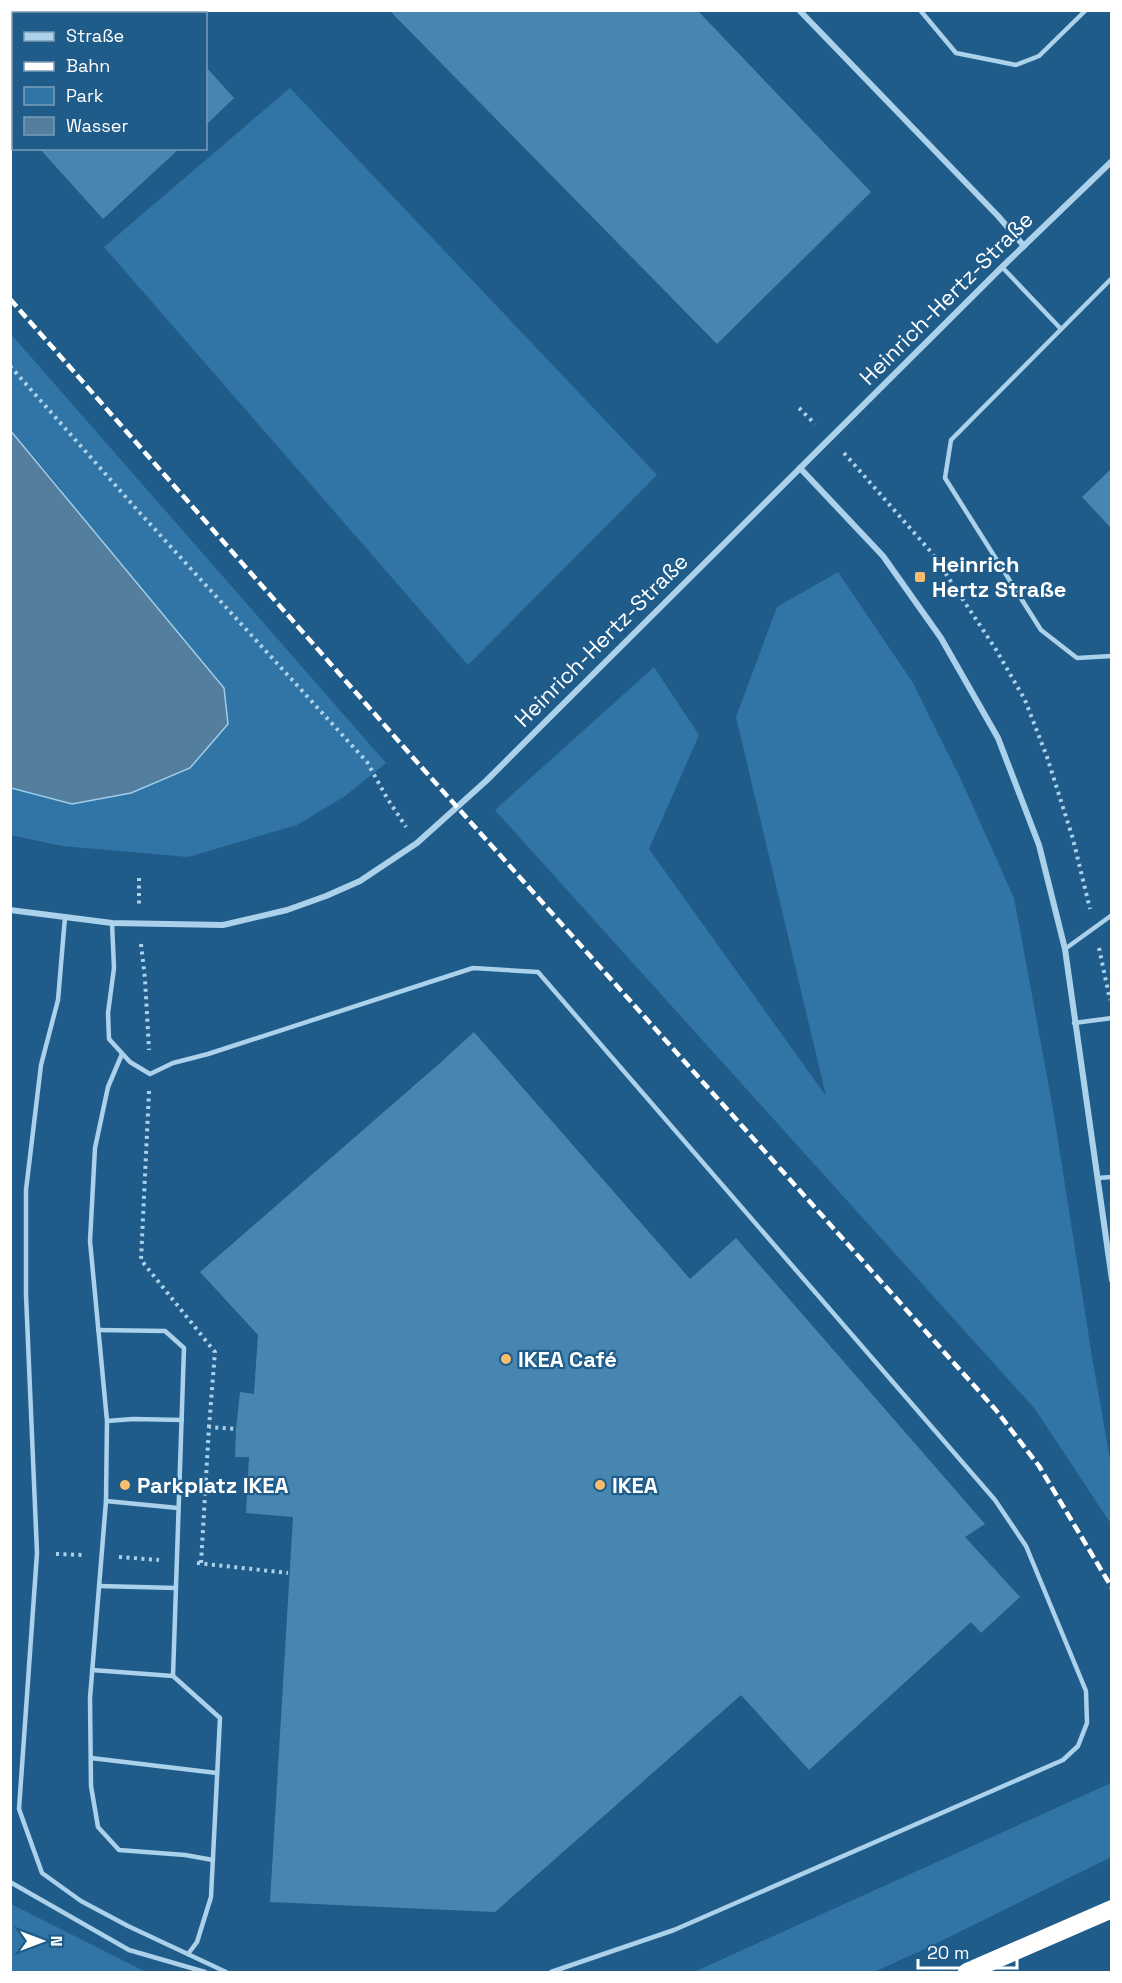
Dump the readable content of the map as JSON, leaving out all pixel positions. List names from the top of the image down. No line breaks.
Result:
{"streets":{"street":["Heinrich-Hertz-Straße"]},"places":{"transit":["Heinrich Hertz Straße"],"other":["IKEA Café","Parkplatz IKEA","IKEA"]},"legend":["Straße","Bahn","Park","Wasser"],"scale_bar":"20 m","north":"right"}
